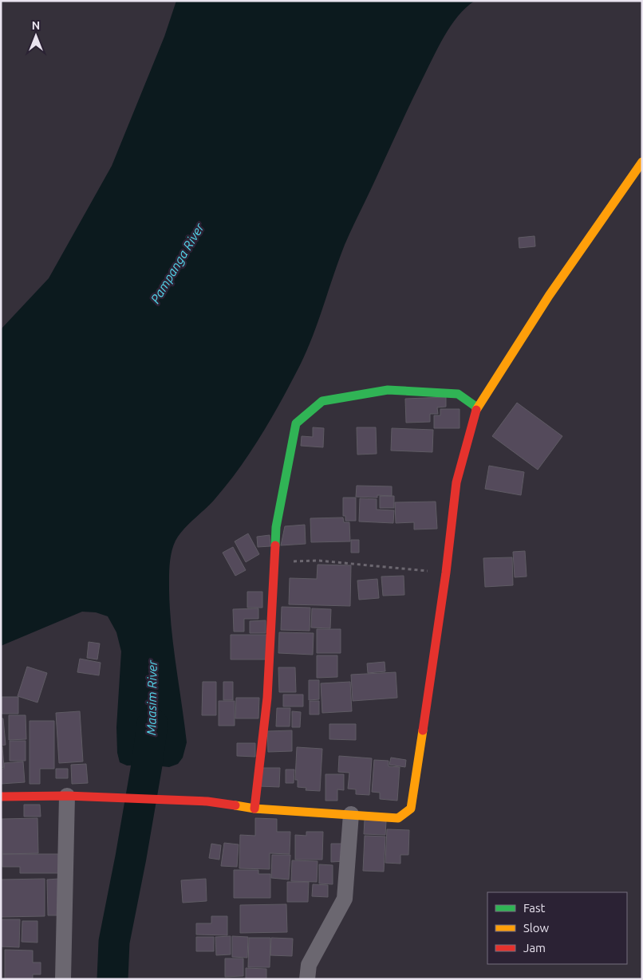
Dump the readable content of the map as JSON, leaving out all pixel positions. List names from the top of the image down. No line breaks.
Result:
{"water":["Pampanga River","Maasim River"],"legend":["Fast","Slow","Jam"],"north":"top"}
